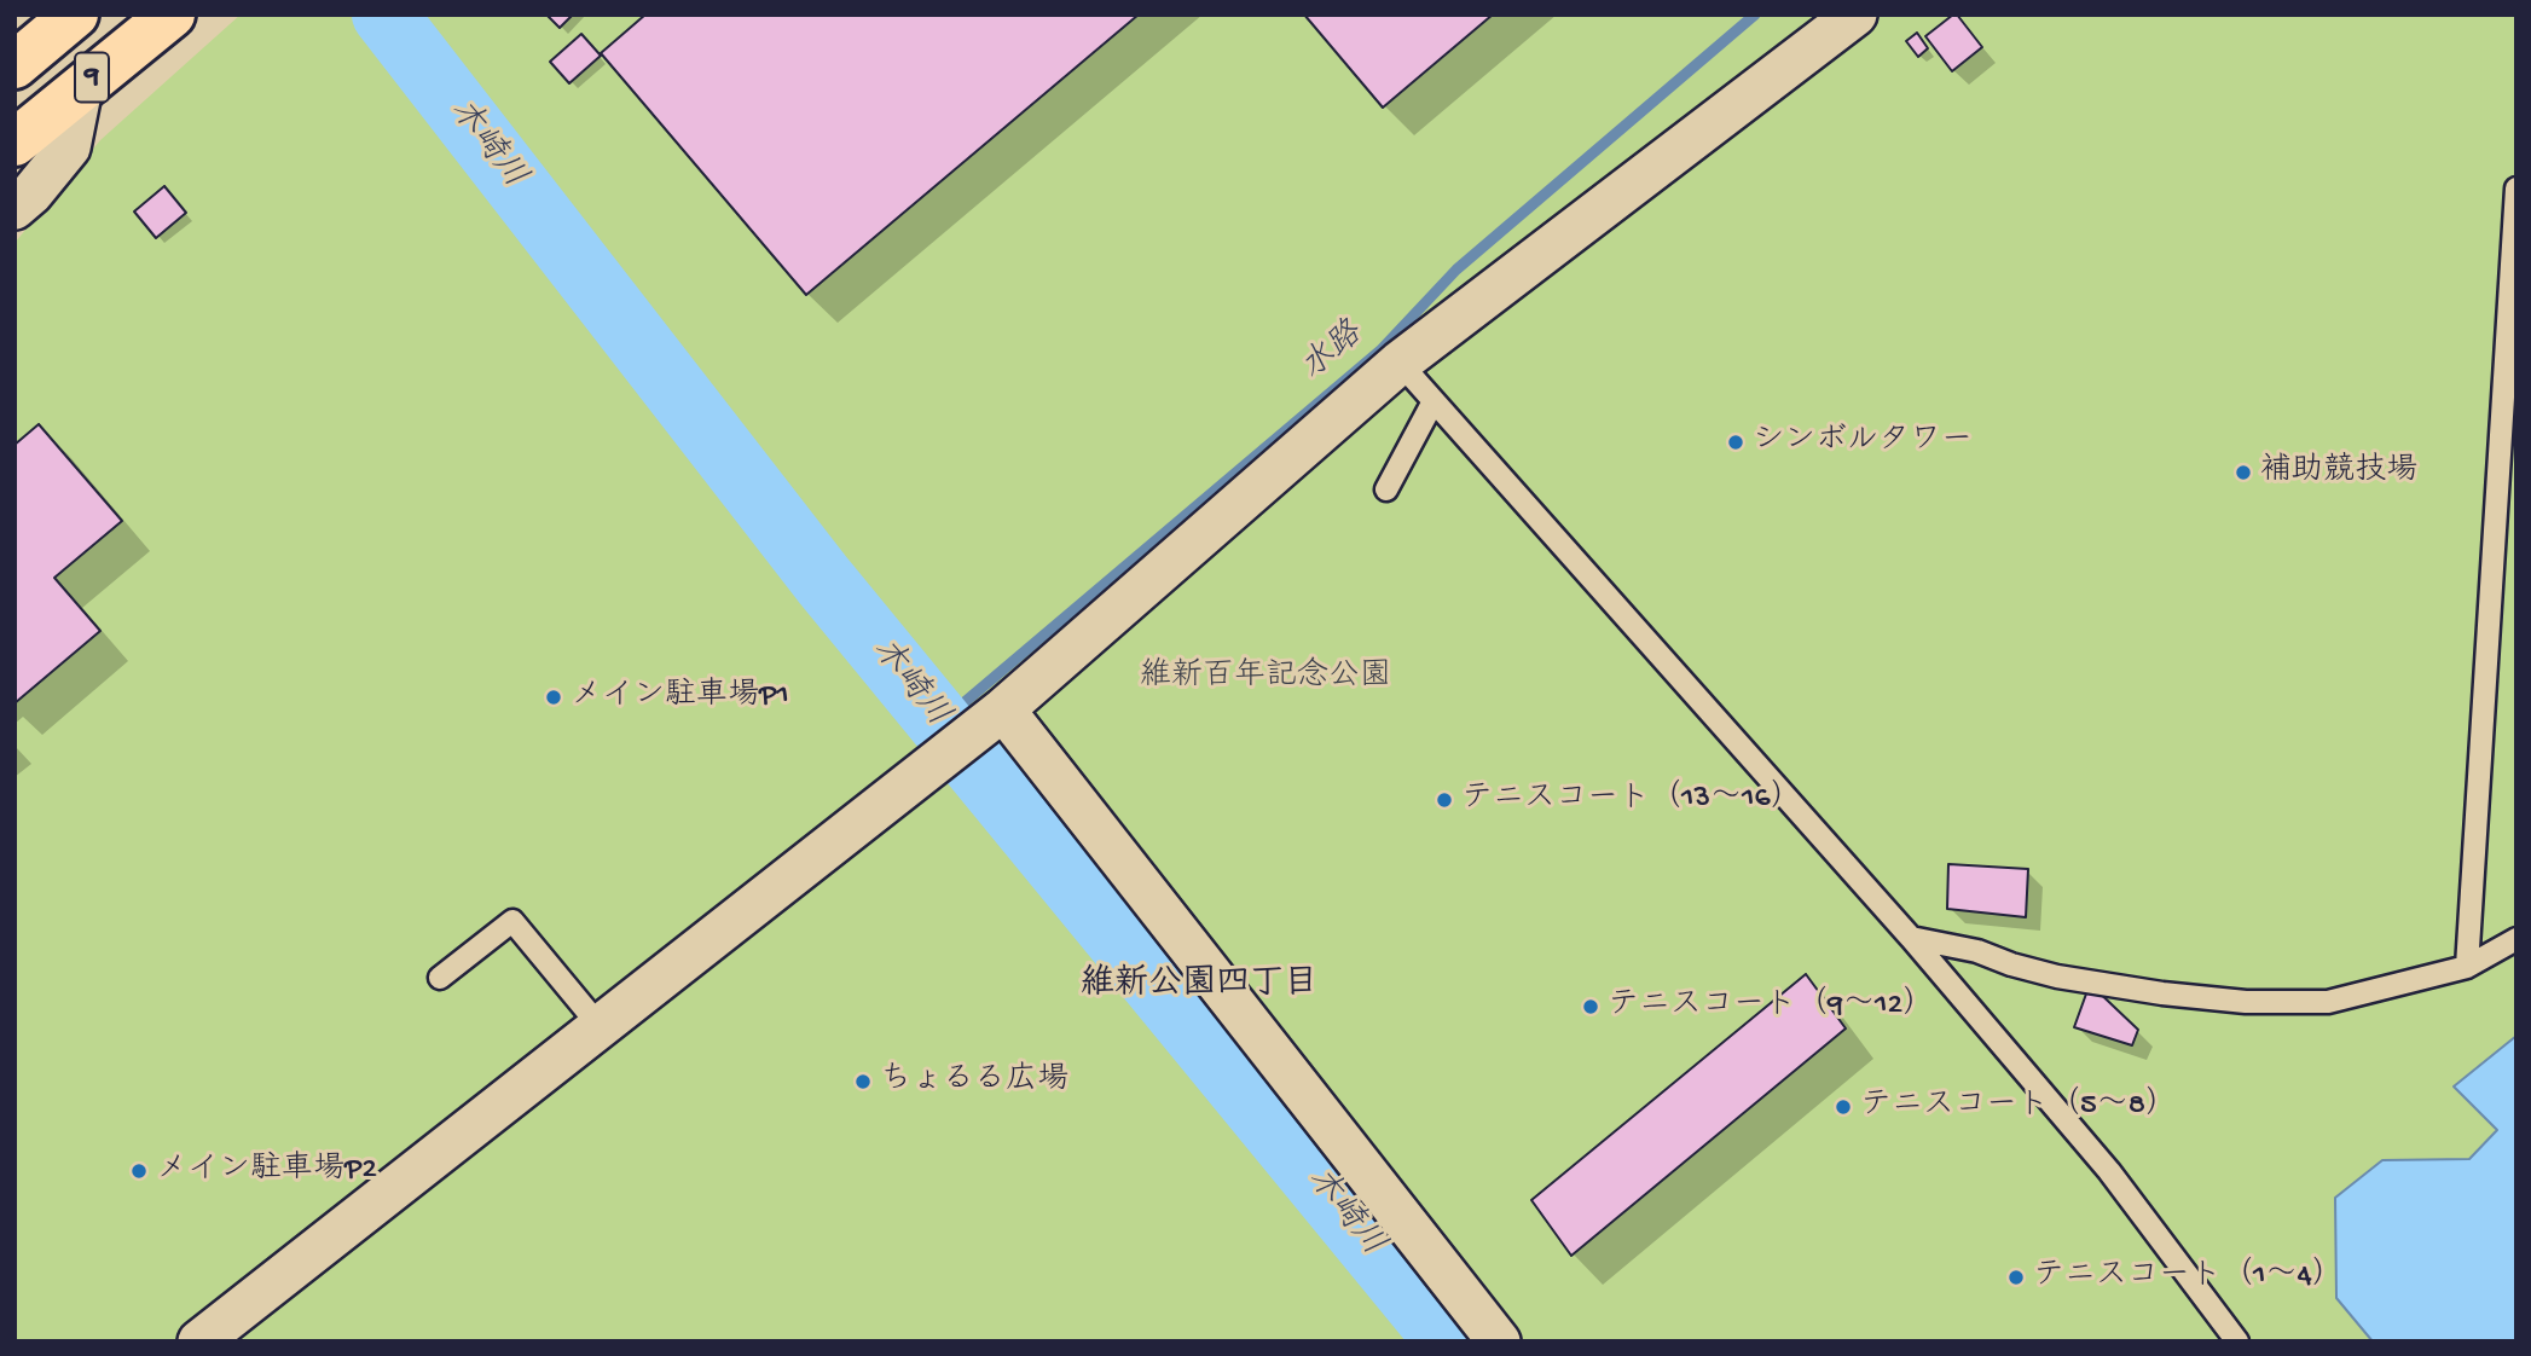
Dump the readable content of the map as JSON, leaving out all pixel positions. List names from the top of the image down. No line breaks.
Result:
{"streets":{"highway":["9"]},"districts":["維新公園四丁目"],"water":["木崎川","水路"],"parks":["維新百年記念公園"],"places":["シンボルタワー","補助競技場","メイン駐車場P1","テニスコート（13～16）","テニスコート（9～12）","ちょるる広場","テニスコート（5～8）","メイン駐車場P2","テニスコート（1～4）"]}
